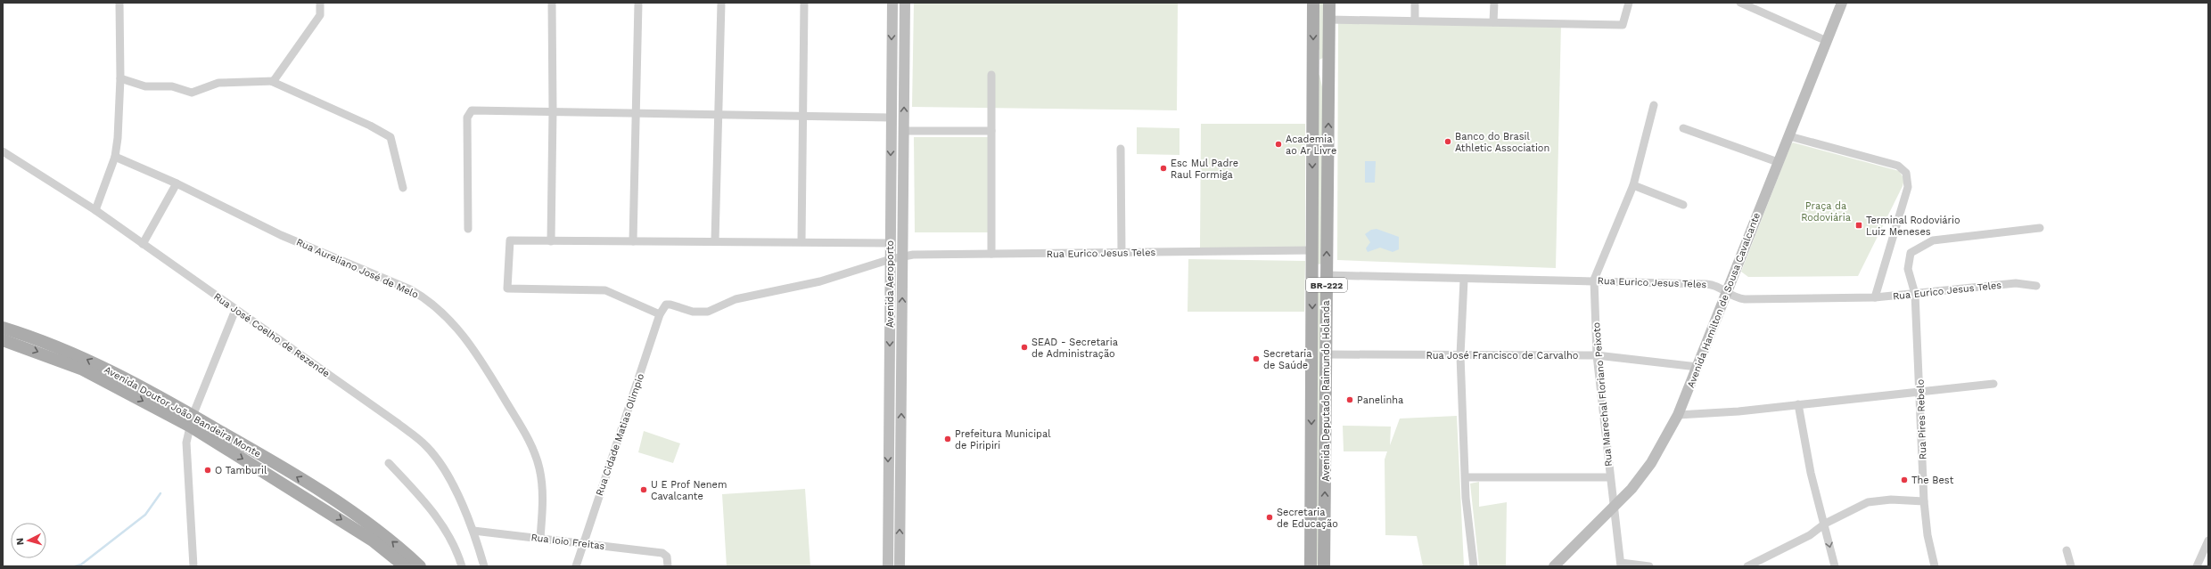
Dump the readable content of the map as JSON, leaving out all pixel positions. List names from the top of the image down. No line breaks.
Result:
{"streets":{"main road":["BR-222","Avenida Deputado Raimundo Holanda","Avenida Doutor João Bandeira Monte"],"street":["Rua Eurico Jesus Teles","Rua Aureliano José de Melo","Avenida Aeroporto","Avenida Hamilton de Sousa Cavalcante","Rua José Coelho de Rezende","Rua José Francisco de Carvalho","Rua Marechal Floriano Peixoto","Rua Pires Rebelo","Rua Cidade Matias Olimpio","Rua Ioio Freitas"]},"crossings":[["Rua Eurico Jesus Teles","Avenida Aeroporto"],["Rua Eurico Jesus Teles","Avenida Hamilton de Sousa Cavalcante"],["Rua Eurico Jesus Teles","Avenida Deputado Raimundo Holanda"],["Rua Eurico Jesus Teles","Rua Marechal Floriano Peixoto"],["Rua Eurico Jesus Teles","Rua Pires Rebelo"],["Rua Eurico Jesus Teles","Rua Cidade Matias Olimpio"],["Rua Aureliano José de Melo","Rua Ioio Freitas"],["Avenida Hamilton de Sousa Cavalcante","Rua José Francisco de Carvalho"],["Avenida Hamilton de Sousa Cavalcante","Rua Marechal Floriano Peixoto"],["Rua José Coelho de Rezende","Rua Ioio Freitas"],["Rua José Francisco de Carvalho","Avenida Deputado Raimundo Holanda"],["Rua José Francisco de Carvalho","Rua Marechal Floriano Peixoto"],["Rua Cidade Matias Olimpio","Rua Ioio Freitas"]],"parks":["Praça da Rodoviária"],"places":{"other":["Banco do Brasil Athletic Association","Academia ao Ar Livre","Esc Mul Padre Raul Formiga","SEAD - Secretaria de Administração","Secretaria de Saúde","Panelinha","Prefeitura Municipal de Piripiri","O Tamburil","The Best","U E Prof Nenem Cavalcante","Secretaria de Educação"],"transit":["Terminal Rodoviário Luiz Meneses"]},"north":"left"}
